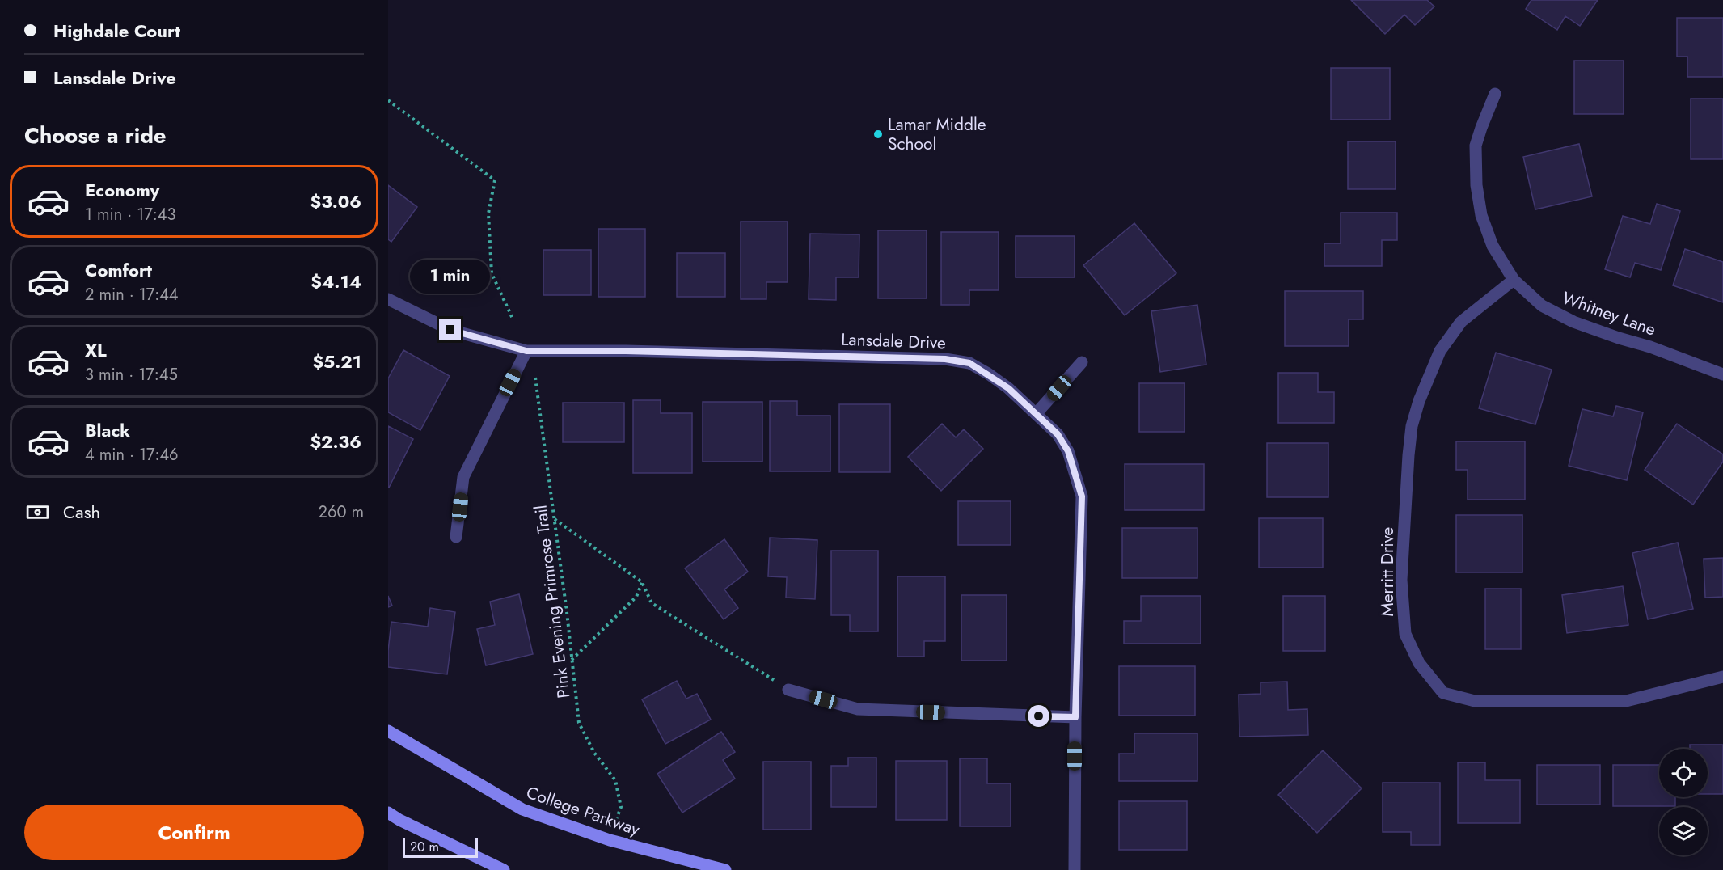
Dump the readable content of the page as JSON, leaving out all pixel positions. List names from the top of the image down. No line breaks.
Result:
{"streets":{"main road":["College Parkway"],"street":["Whitney Lane","Lansdale Drive","Merritt Drive"],"path":["Pink Evening Primrose Trail"]},"crossings":[["Whitney Lane","Merritt Drive"]],"places":["Lamar Middle School"],"scale_bar":"20 m","page":{"banner":["Highdale Court","Lansdale Drive"],"heading":"Choose a ride","list":[{"name":"Economy","note":"1 min · 17:43","value":"$3.06"},{"name":"Comfort","note":"2 min · 17:44","value":"$4.14"},{"name":"XL","note":"3 min · 17:45","value":"$5.21"},{"name":"Black","note":"4 min · 17:46","value":"$2.36"}],"bubble":"1 min","pay":["Cash","260 m"],"buttons":"Confirm","scale":"20 m"}}
